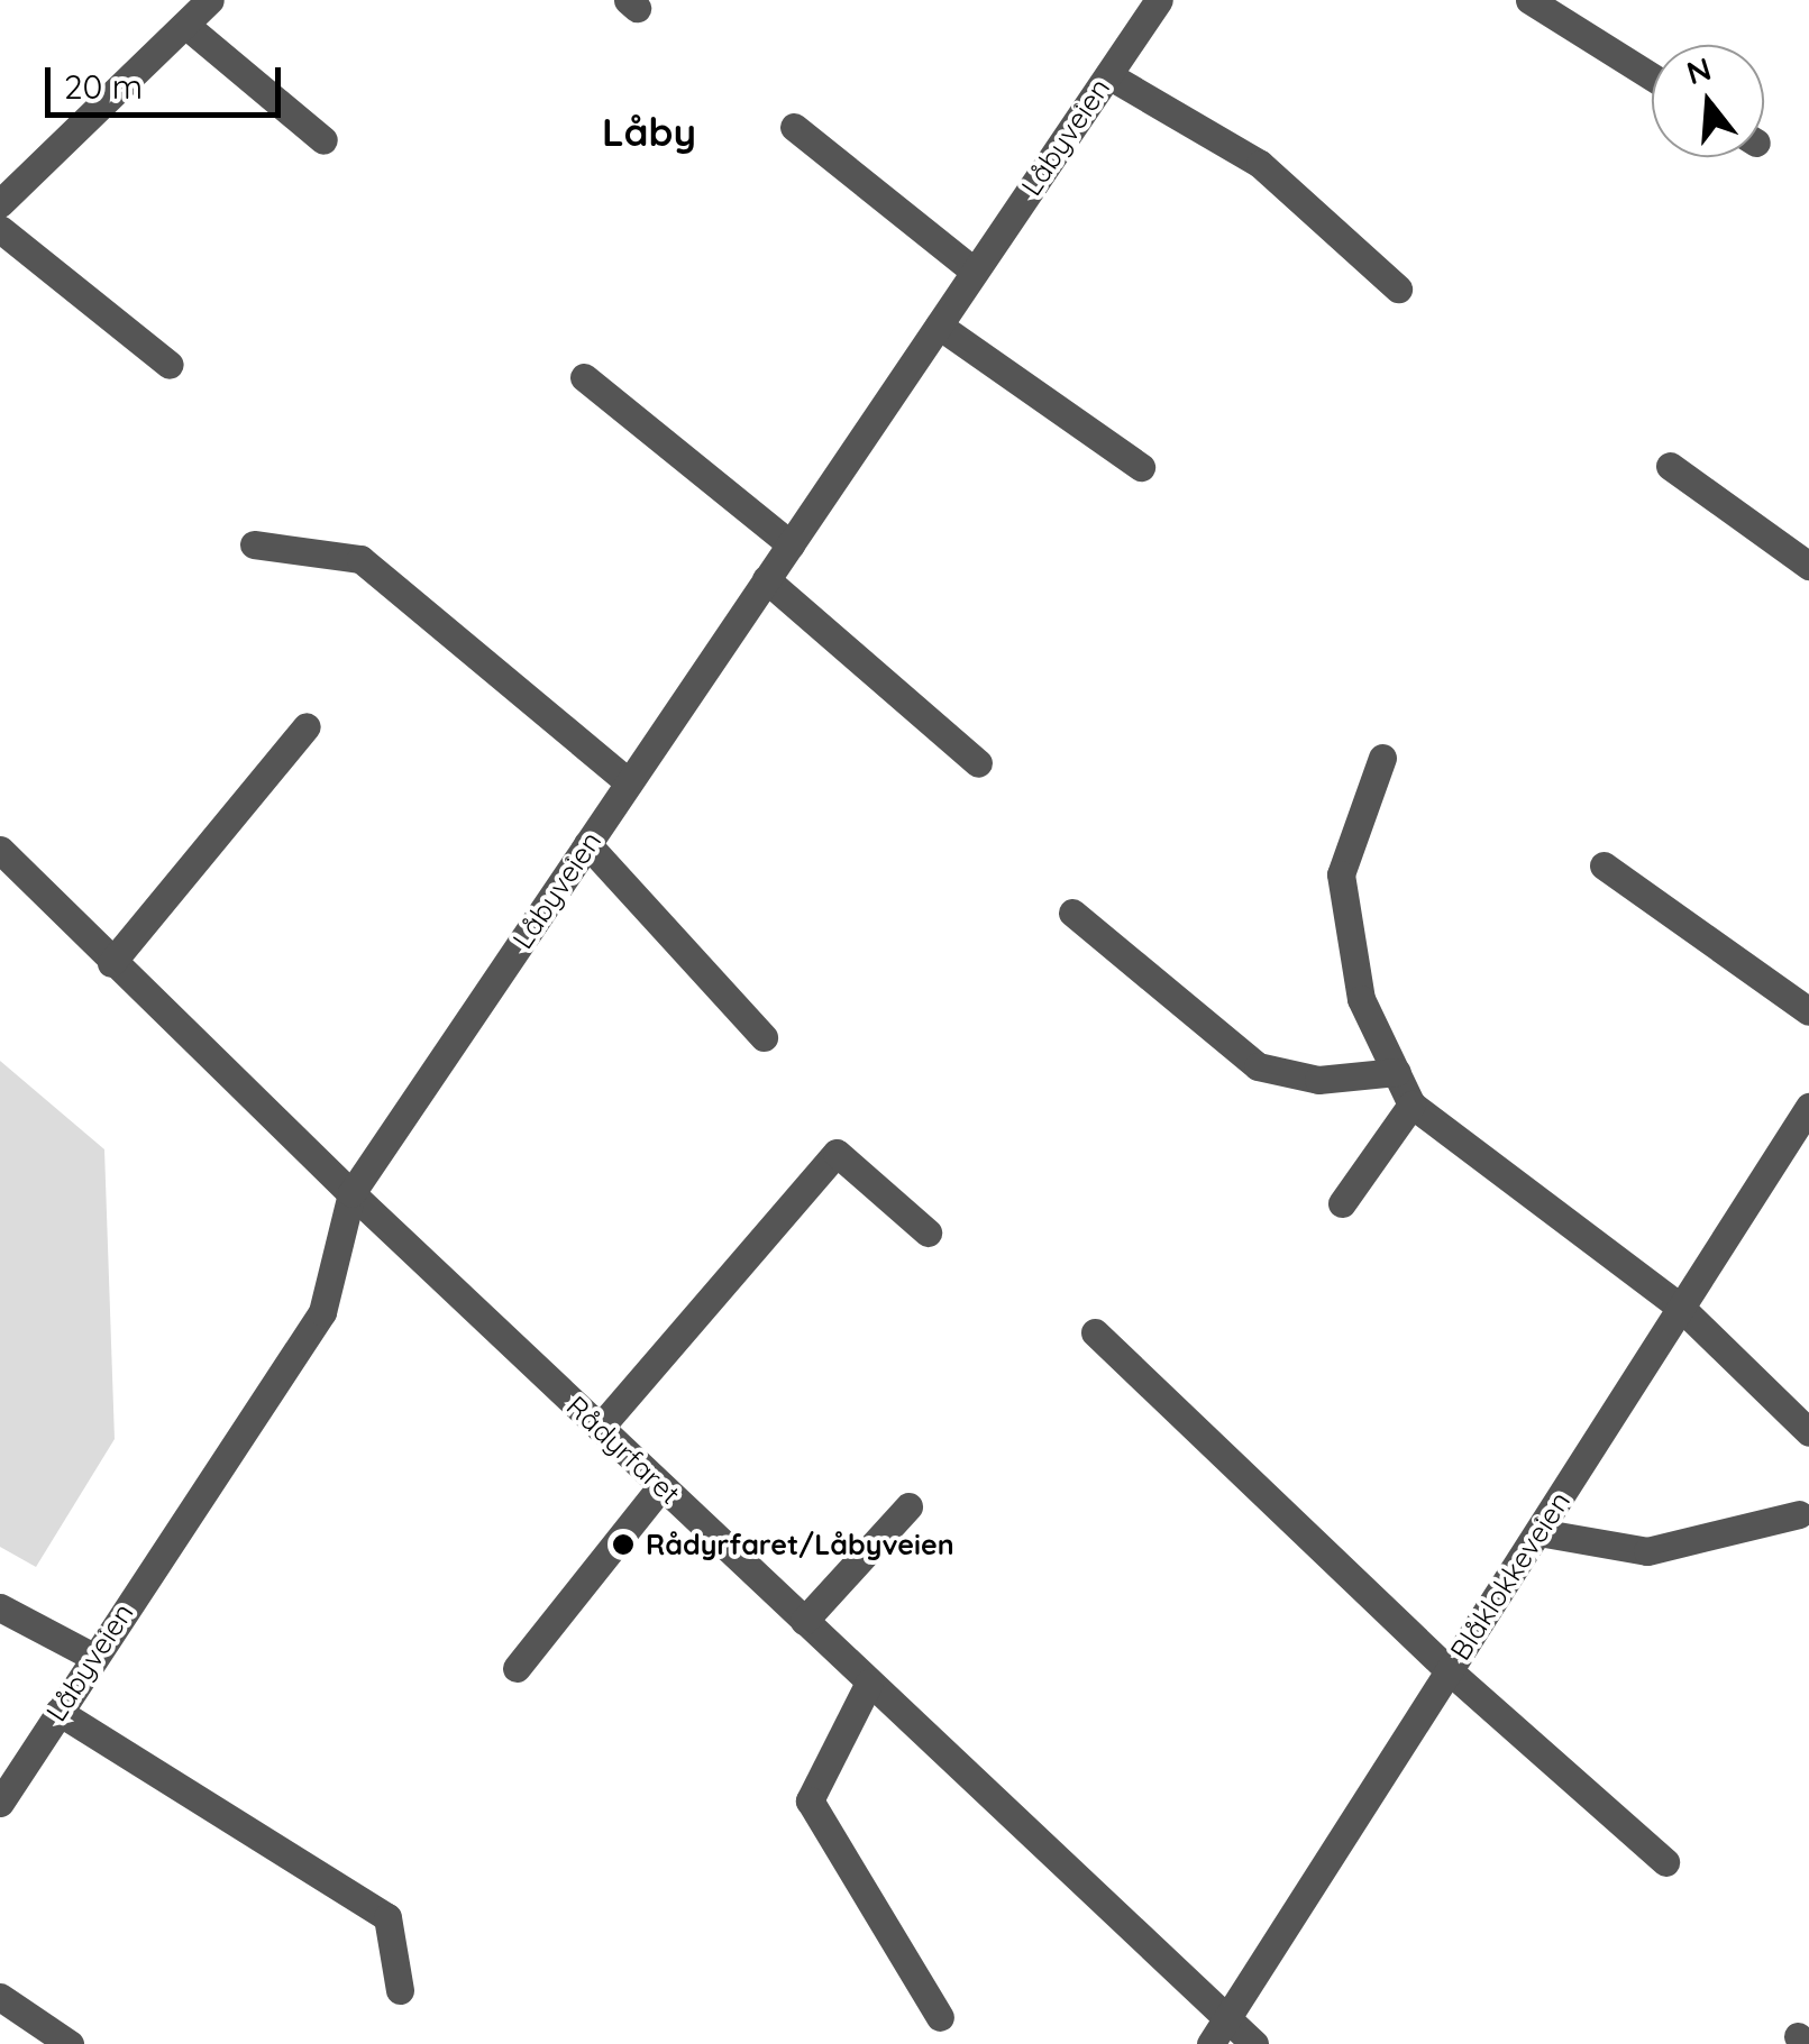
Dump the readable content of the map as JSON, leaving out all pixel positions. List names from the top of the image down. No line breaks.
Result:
{"streets":{"street":["Låbyveien","Rådyrfaret","Blåklokkeveien"]},"crossings":[["Låbyveien","Rådyrfaret"],["Rådyrfaret","Blåklokkeveien"]],"districts":["Låby"],"places":["Rådyrfaret/Låbyveien"],"scale_bar":"20 m","north":"top"}
